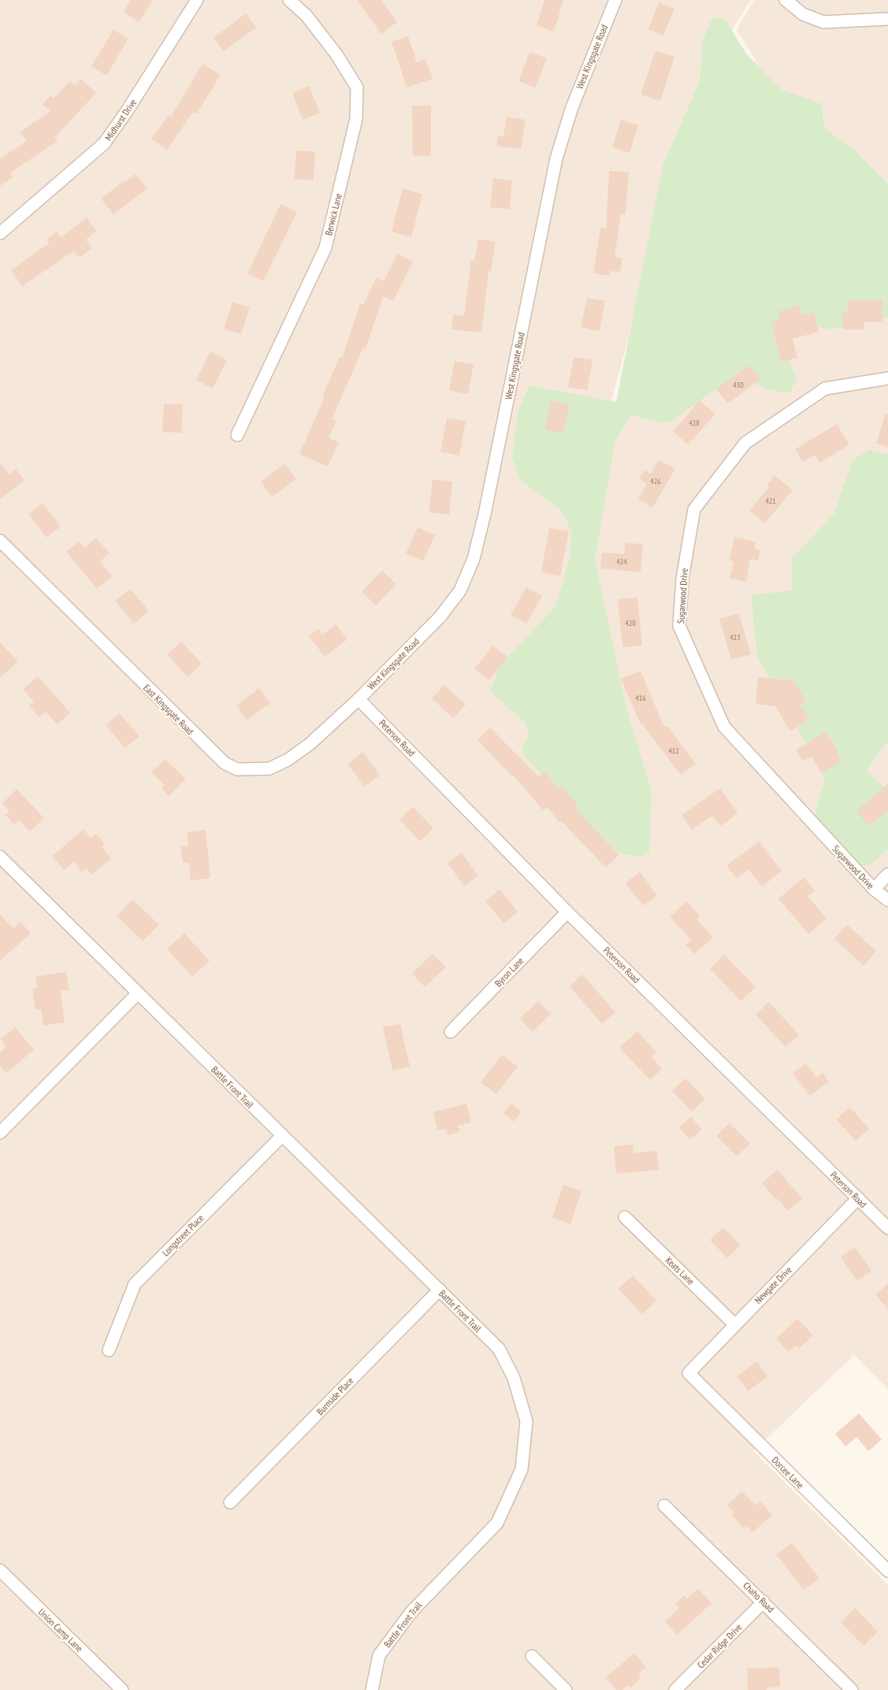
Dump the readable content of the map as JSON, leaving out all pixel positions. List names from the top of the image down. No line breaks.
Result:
{"streets":{"street":["West Kingsgate Road","Midhurst Drive","Berwick Lane","Sugarwood Drive","East Kingsgate Road","Peterson Road","Byron Lane","Battle Front Trail","Longstreet Place","Keats Lane","Newgate Drive","Burnside Place","Dorcee Lane","Chaho Road","Union Camp Lane","Cedar Ridge Drive"]},"crossings":[["West Kingsgate Road","East Kingsgate Road"],["West Kingsgate Road","Peterson Road"],["East Kingsgate Road","Peterson Road"],["Peterson Road","Byron Lane"],["Peterson Road","Newgate Drive"],["Battle Front Trail","Longstreet Place"],["Battle Front Trail","Burnside Place"],["Keats Lane","Newgate Drive"],["Newgate Drive","Dorcee Lane"],["Chaho Road","Cedar Ridge Drive"]],"house_numbers":["430","428","426","421","424","420","413","416","412"]}
